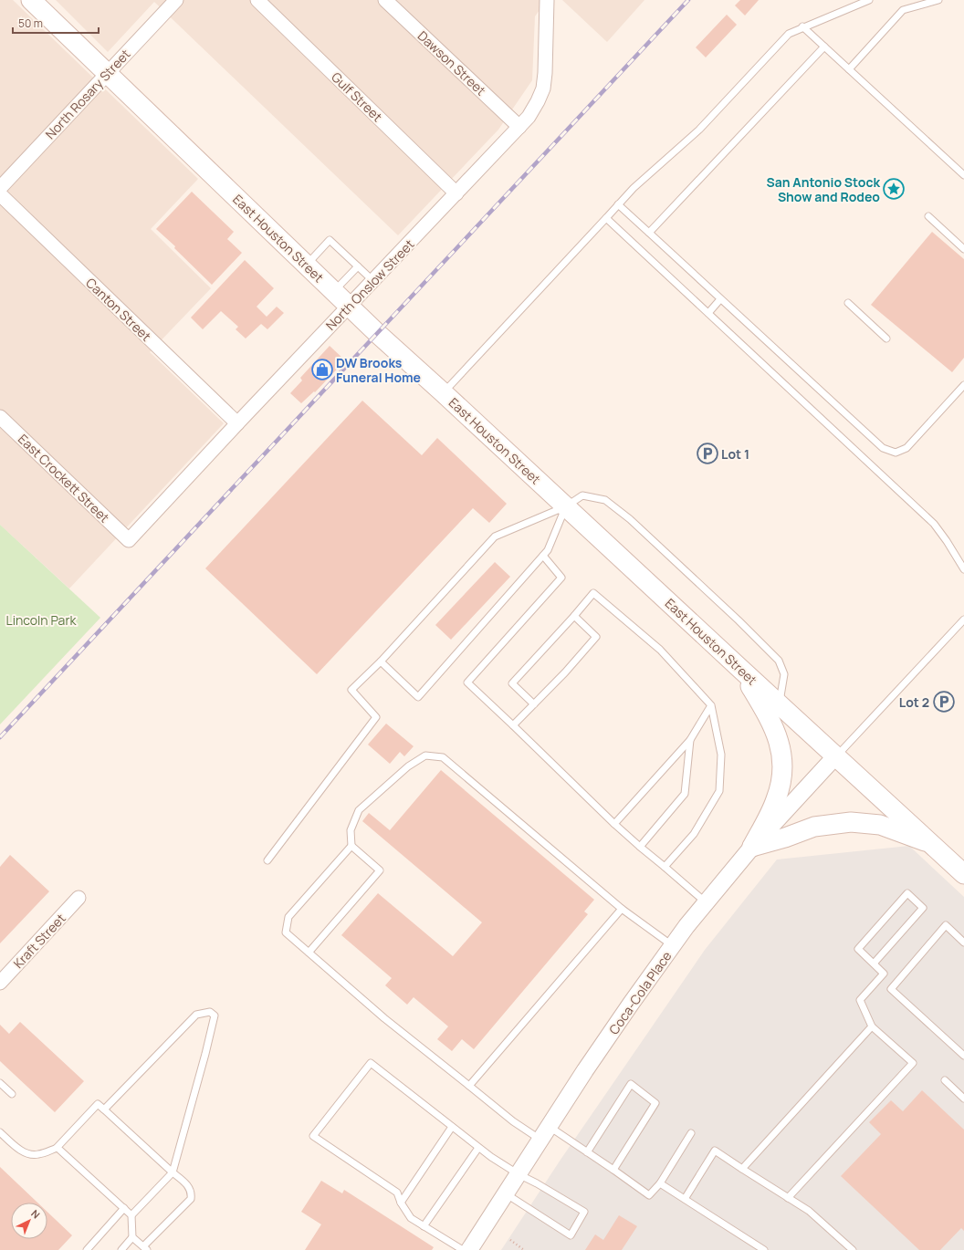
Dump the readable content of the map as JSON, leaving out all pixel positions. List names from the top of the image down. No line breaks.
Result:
{"streets":{"main road":["East Houston Street"],"street":["Dawson Street","North Rosary Street","Gulf Street","North Onslow Street","Canton Street","East Crockett Street","Kraft Street","Coca-Cola Place"]},"crossings":[["Dawson Street","North Onslow Street"],["North Rosary Street","East Houston Street"],["Gulf Street","North Onslow Street"],["East Houston Street","North Onslow Street"],["East Houston Street","Coca-Cola Place"],["North Onslow Street","Canton Street"],["North Onslow Street","East Crockett Street"]],"parks":["Lincoln Park"],"places":{"place":["San Antonio Stock Show and Rodeo"],"shop":["DW Brooks Funeral Home"],"parking":["Lot 1","Lot 2"]},"scale_bar":"50 m","north":"top right"}
